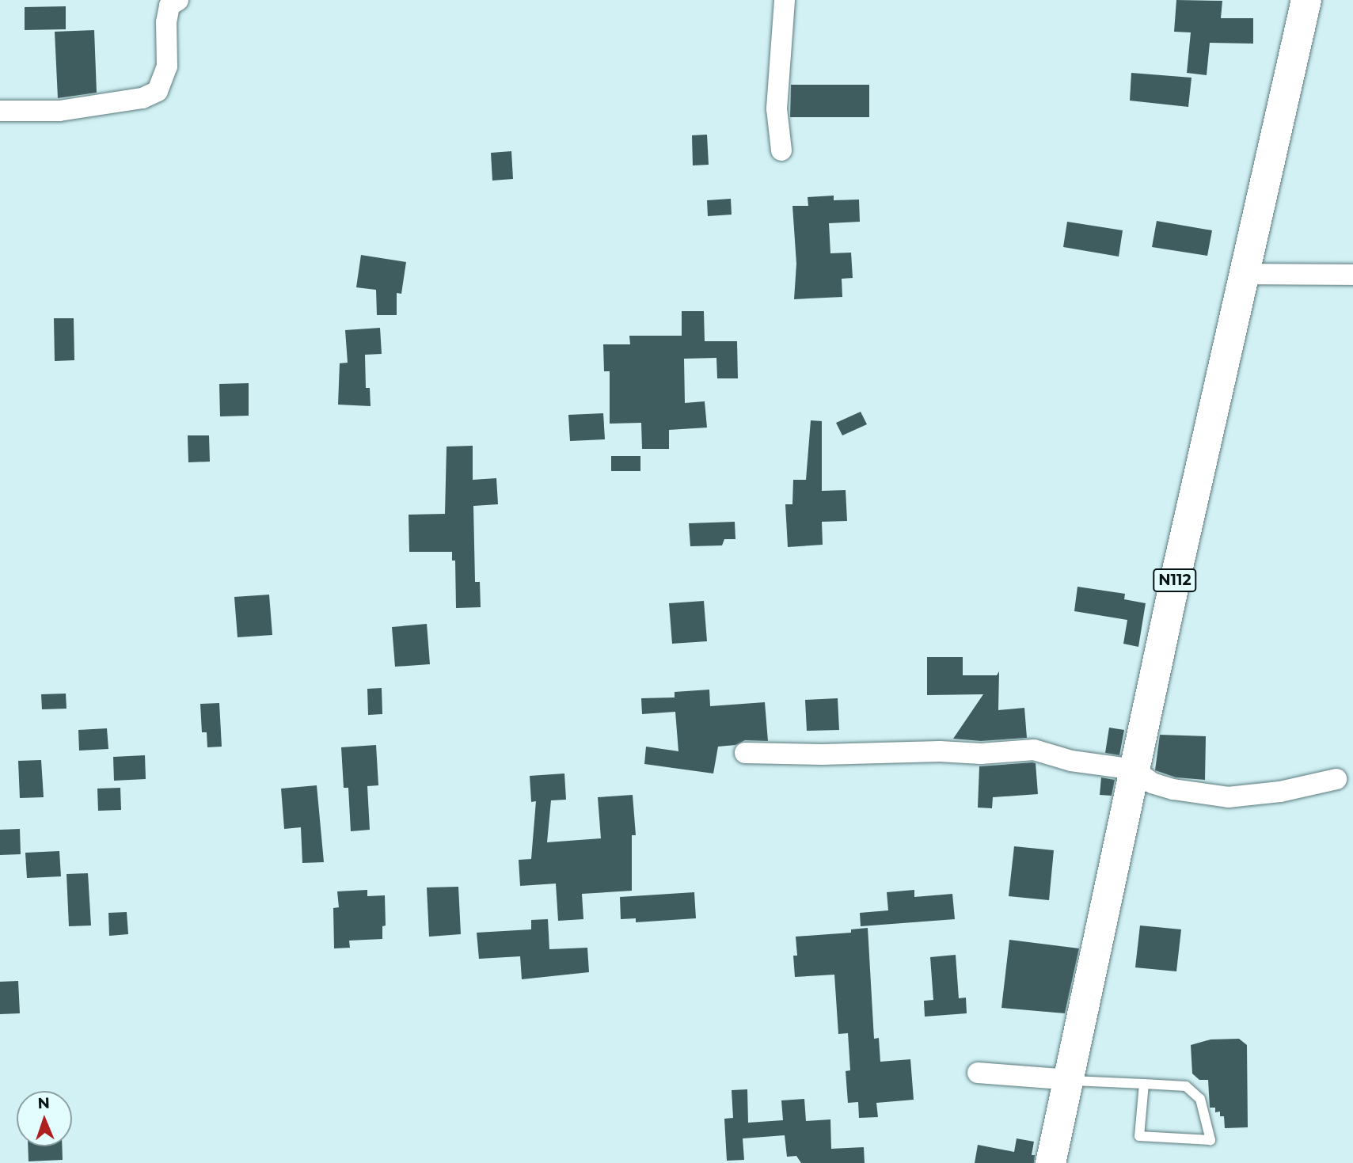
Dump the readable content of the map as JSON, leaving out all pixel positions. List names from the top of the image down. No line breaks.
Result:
{"streets":{"highway":["N112"]},"north":"top"}
